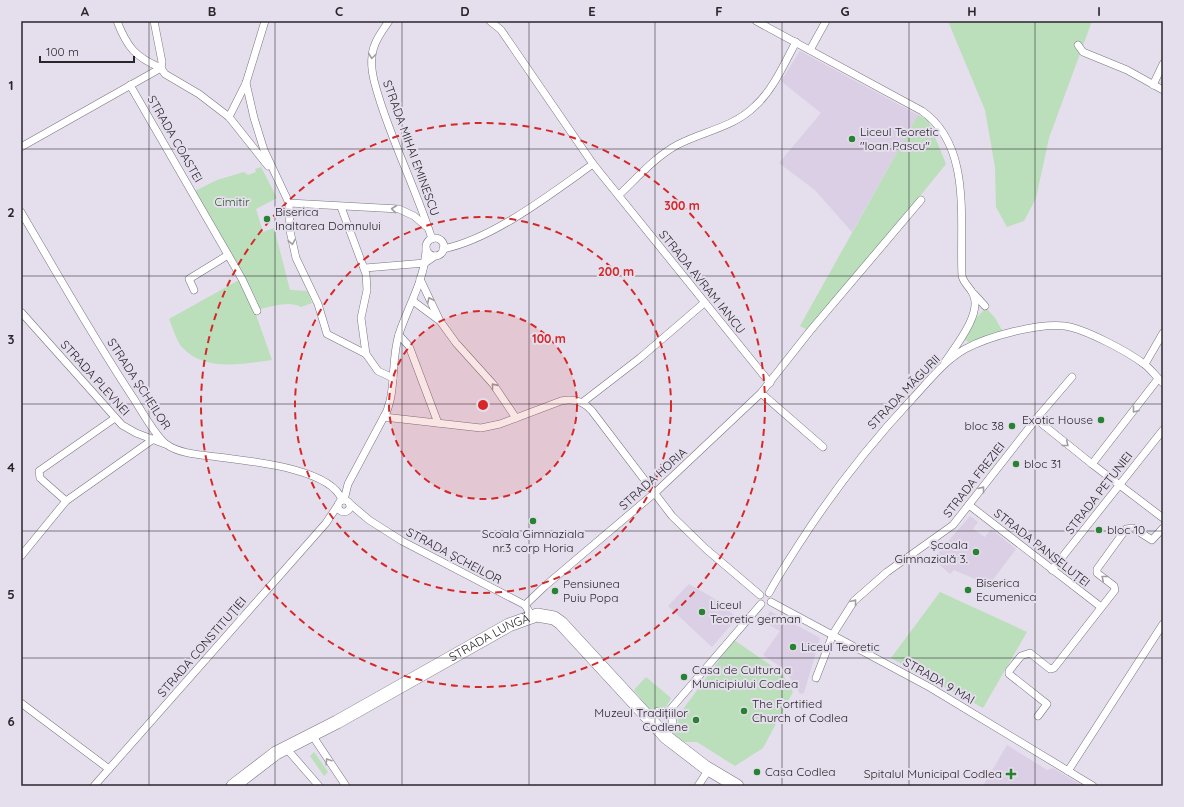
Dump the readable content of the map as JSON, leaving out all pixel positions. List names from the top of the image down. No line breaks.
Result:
{"streets":{"highway":["STRADA LUNGĂ"],"street":["STRADA COASTEI","STRADA MIHAI EMINESCU","STRADA AVRAM IANCU","STRADA PLEVNEI","STRADA ȘCHEILOR","STRADA MĂGURII","STRADA HORIA","STRADA FREZIEI","STRADA PETUNIEI","STRADA PANSELUȚEI","STRADA CONSTITUȚIEI","STRADA 9 MAI"]},"crossings":[["STRADA MIHAI EMINESCU","STRADA CONSTITUȚIEI"],["STRADA AVRAM IANCU","STRADA HORIA"],["STRADA PLEVNEI","STRADA ȘCHEILOR"],["STRADA ȘCHEILOR","STRADA HORIA"],["STRADA ȘCHEILOR","STRADA LUNGĂ"],["STRADA ȘCHEILOR","STRADA CONSTITUȚIEI"],["STRADA MĂGURII","STRADA 9 MAI"],["STRADA HORIA","STRADA LUNGĂ"],["STRADA FREZIEI","STRADA PANSELUȚEI"],["STRADA FREZIEI","STRADA 9 MAI"],["STRADA PETUNIEI","STRADA PANSELUȚEI"]],"one_way":["STRADA MIHAI EMINESCU","STRADA FREZIEI"],"parks":["Cimitir"],"places":{"other":["Liceul Teoretic \"Ioan Pascu\"","Biserica Inaltarea Domnului","Exotic House","bloc 38","bloc 31","Scoala Gimnaziala nr.3 corp Horia","bloc 10","Școala Gimnazială 3.","Biserica Ecumenica","Pensiunea Puiu Popa","Liceul Teoretic german","Liceul Teoretic","Casa de Cultura a Municipiului Codlea","The Fortified Church of Codlea","Muzeul Tradițiilor Codlene","Casa Codlea"],"health":["Spitalul Municipal Codlea"]},"scale_bar":"100 m","grid":{"columns":["A","B","C","D","E","F","G","H","I"],"rows":["1","2","3","4","5","6"]},"rings":["300 m","200 m","100 m"]}
